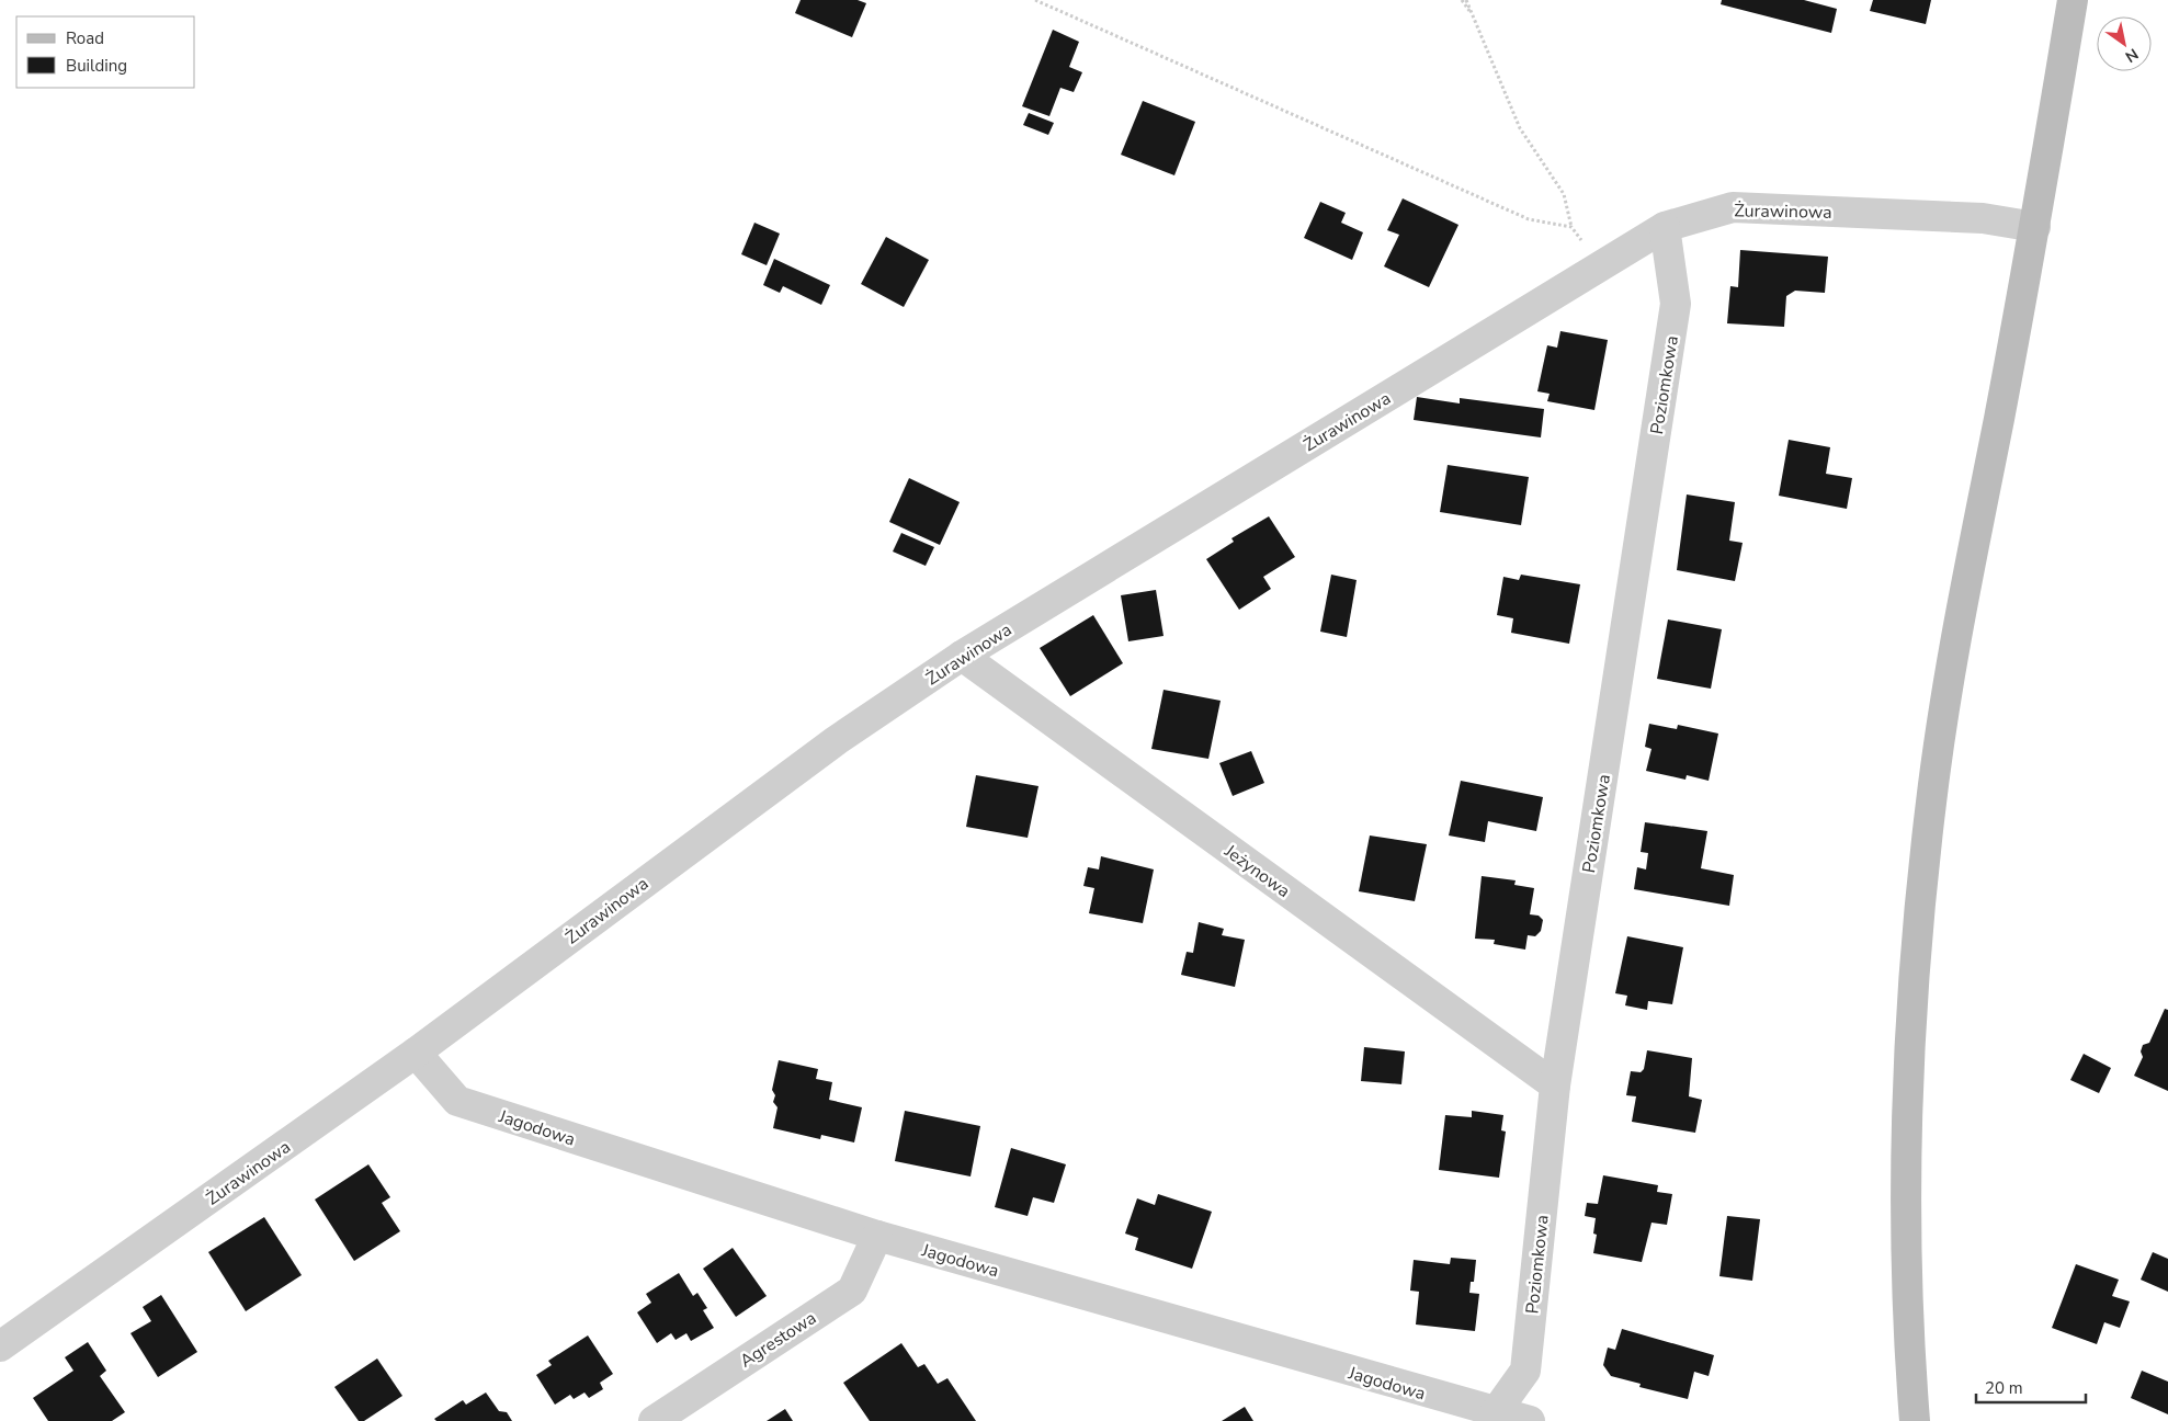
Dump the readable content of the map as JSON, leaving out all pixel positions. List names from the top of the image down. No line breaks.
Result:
{"streets":{"street":["Żurawinowa","Poziomkowa","Jeżynowa","Jagodowa","Agrestowa"]},"crossings":[["Żurawinowa","Poziomkowa"],["Żurawinowa","Jeżynowa"],["Żurawinowa","Jagodowa"],["Poziomkowa","Jeżynowa"],["Poziomkowa","Jagodowa"],["Jagodowa","Agrestowa"]],"legend":["Road","Building"],"scale_bar":"20 m","north":"bottom right"}
